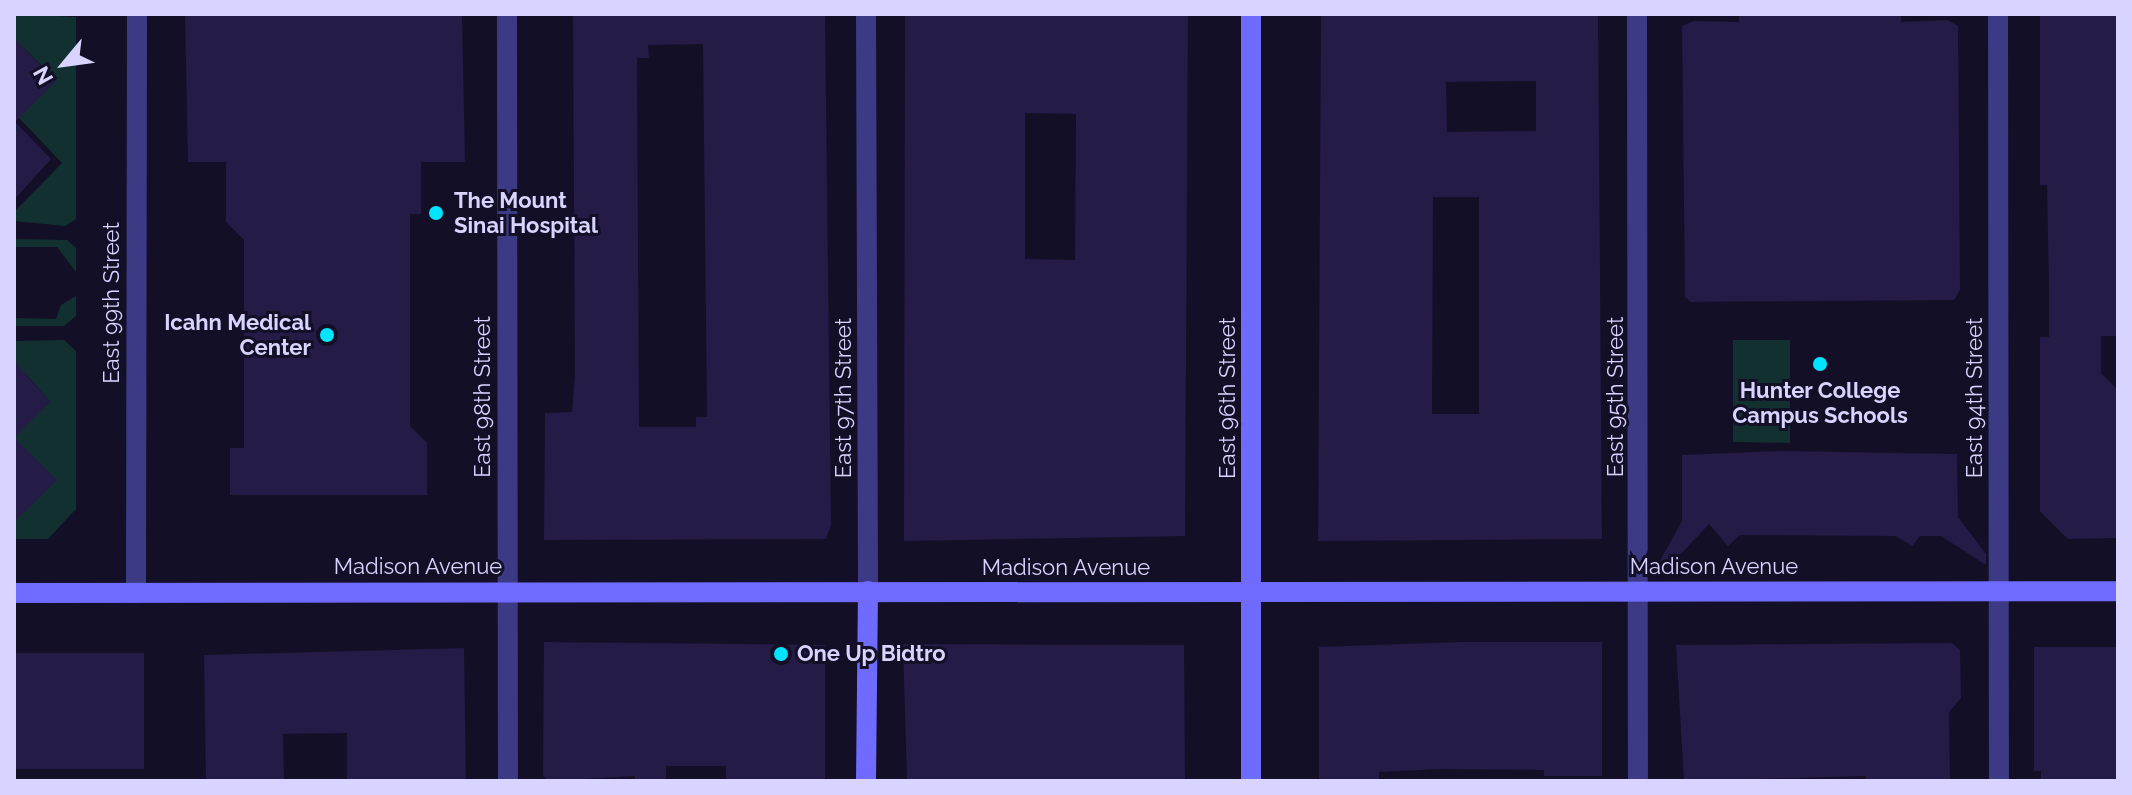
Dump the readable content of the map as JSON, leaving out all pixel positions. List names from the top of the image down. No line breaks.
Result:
{"streets":{"main road":["East 97th Street","East 96th Street","Madison Avenue"],"street":["East 99th Street","East 98th Street","East 95th Street","East 94th Street"]},"crossings":[["East 99th Street","Madison Avenue"],["East 98th Street","Madison Avenue"],["East 95th Street","Madison Avenue"],["East 97th Street","Madison Avenue"],["East 96th Street","Madison Avenue"],["East 94th Street","Madison Avenue"]],"places":["The Mount Sinai Hospital","Icahn Medical Center","Hunter College Campus Schools","One Up Bidtro"],"north":"bottom left"}
